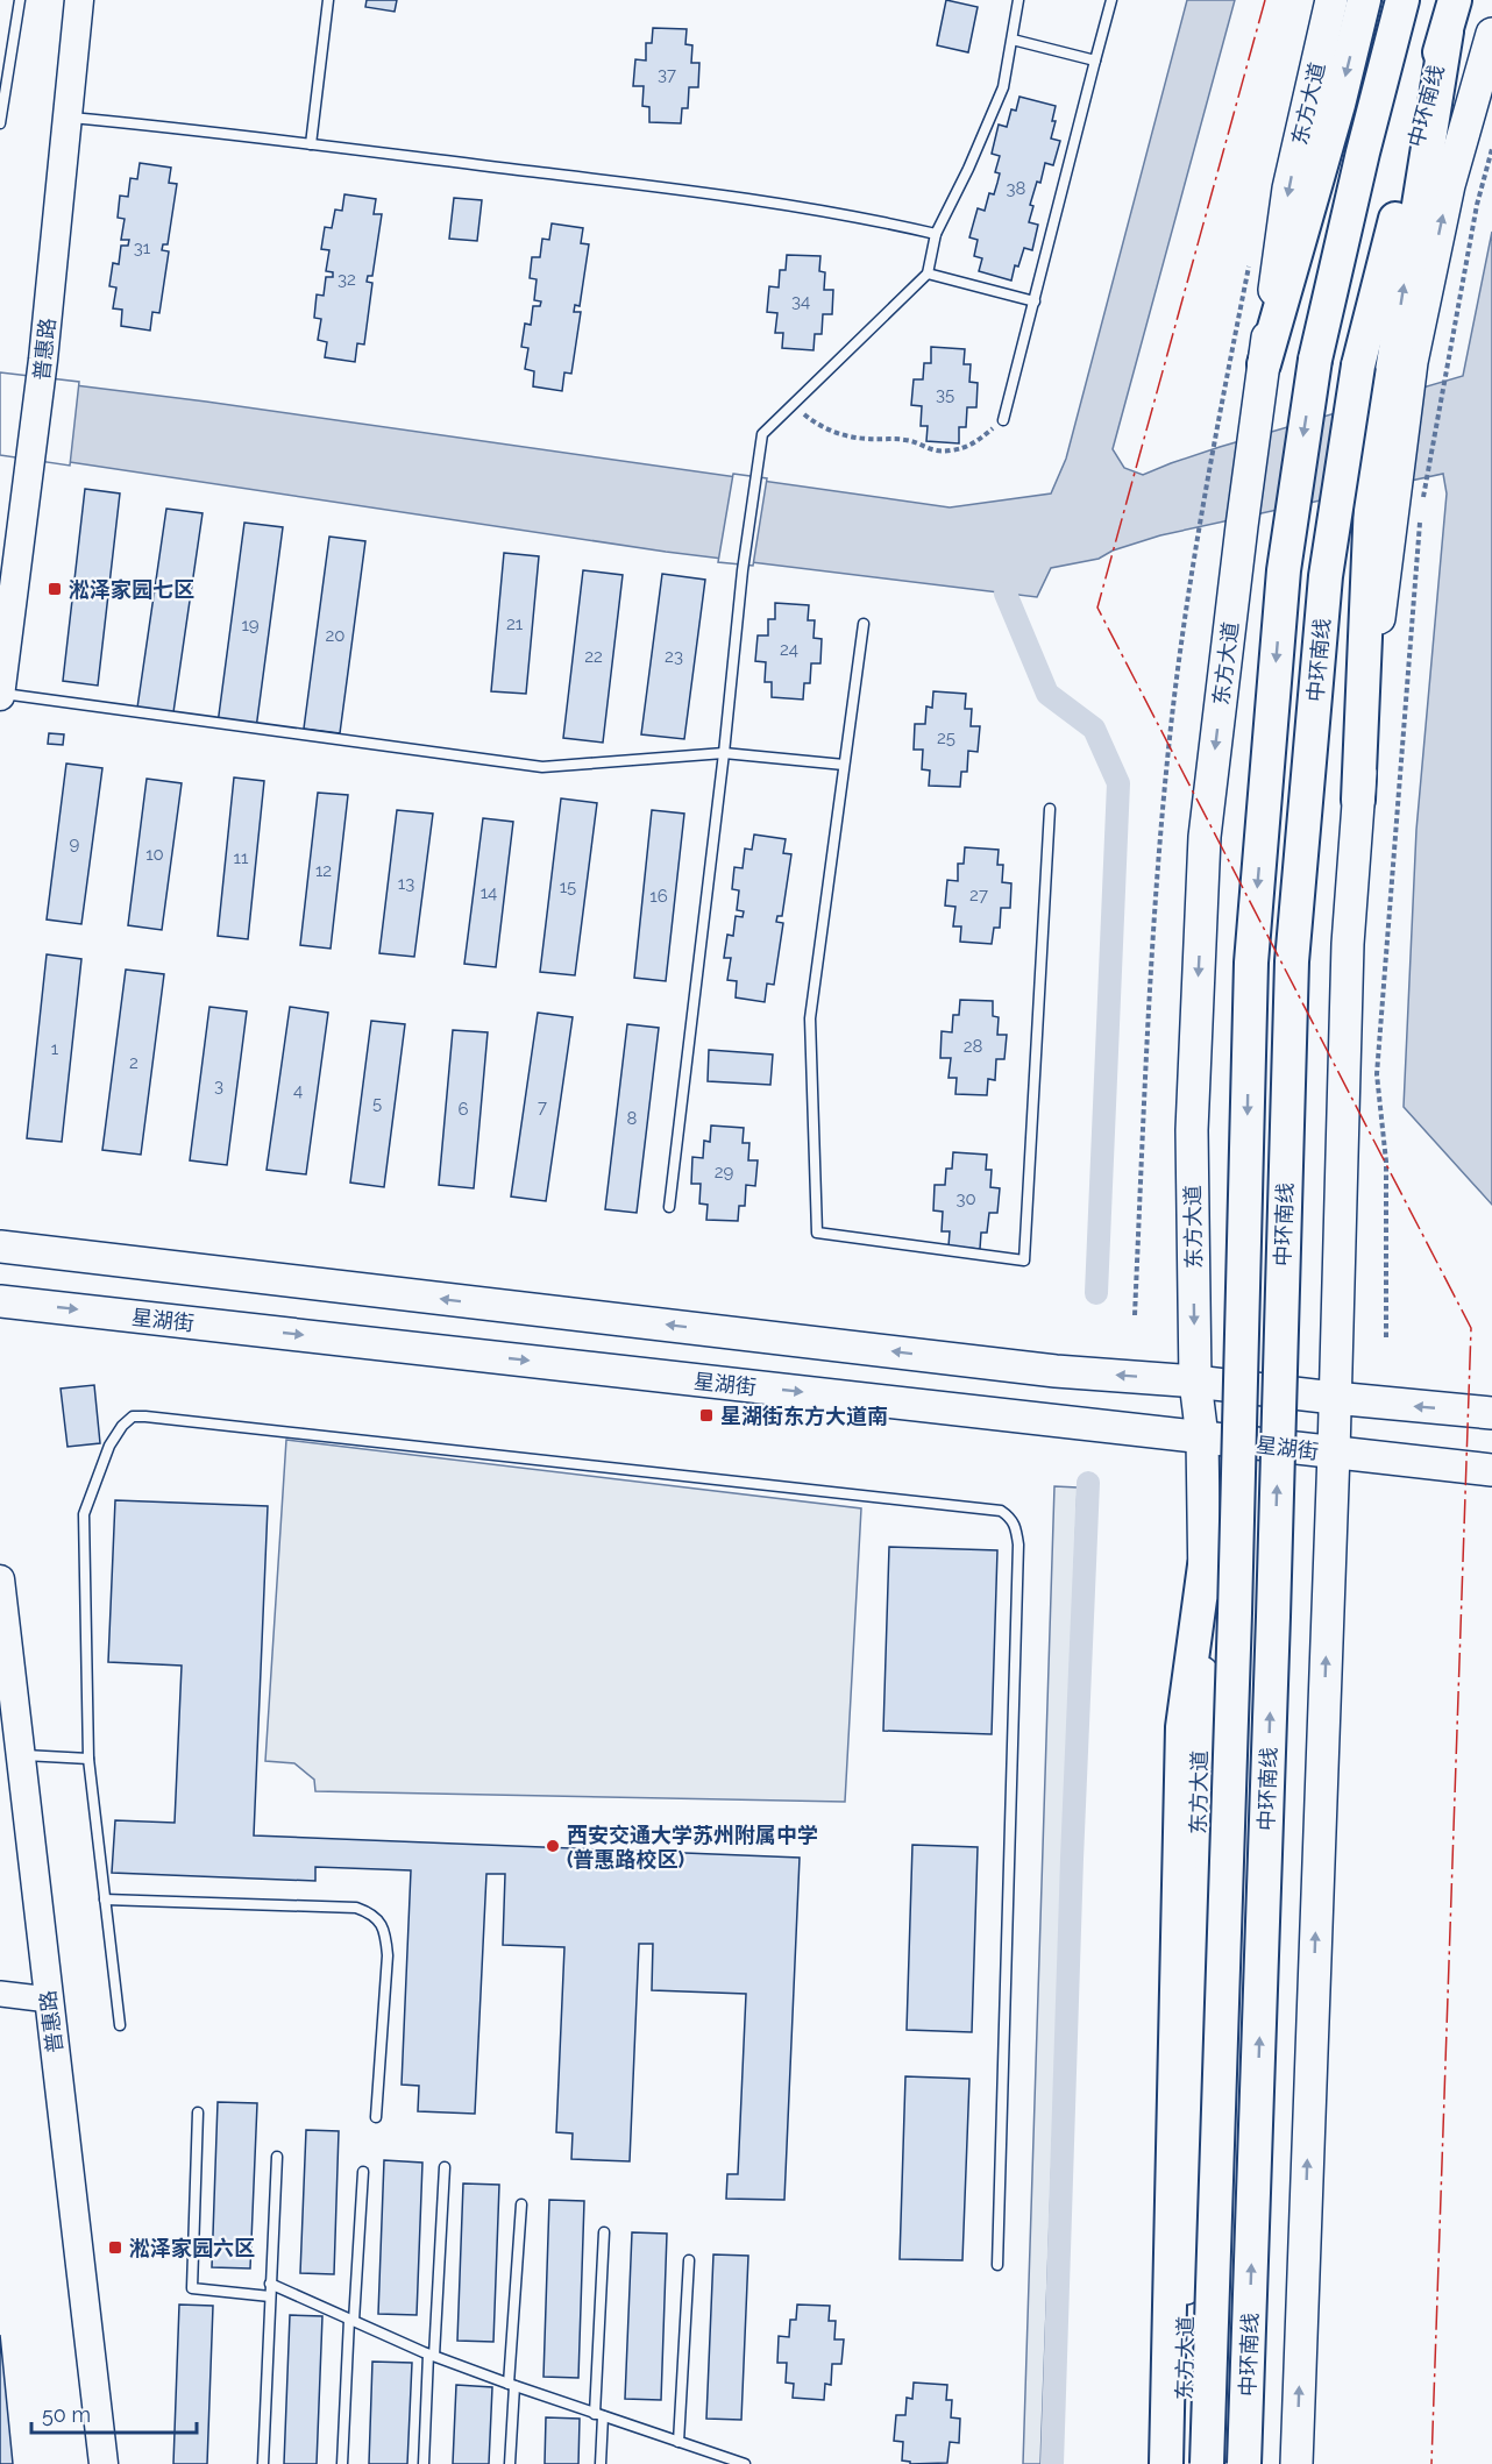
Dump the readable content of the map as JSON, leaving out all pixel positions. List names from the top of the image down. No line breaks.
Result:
{"streets":{"highway":["中环南线"],"main road":["东方大道","普惠路","星湖街"]},"crossings":[["东方大道","星湖街"]],"places":{"transit":["淞泽家园七区","星湖街东方大道南","淞泽家园六区"],"other":["西安交通大学苏州附属中学 (普惠路校区)"]},"house_numbers":["37","38","31","32","34","35","21","19","20","24","22","23","25","9","10","11","12","13","15","14","27","16","28","1","2","3","4","5","7","6","8","29","30"],"scale_bar":"50 m"}
